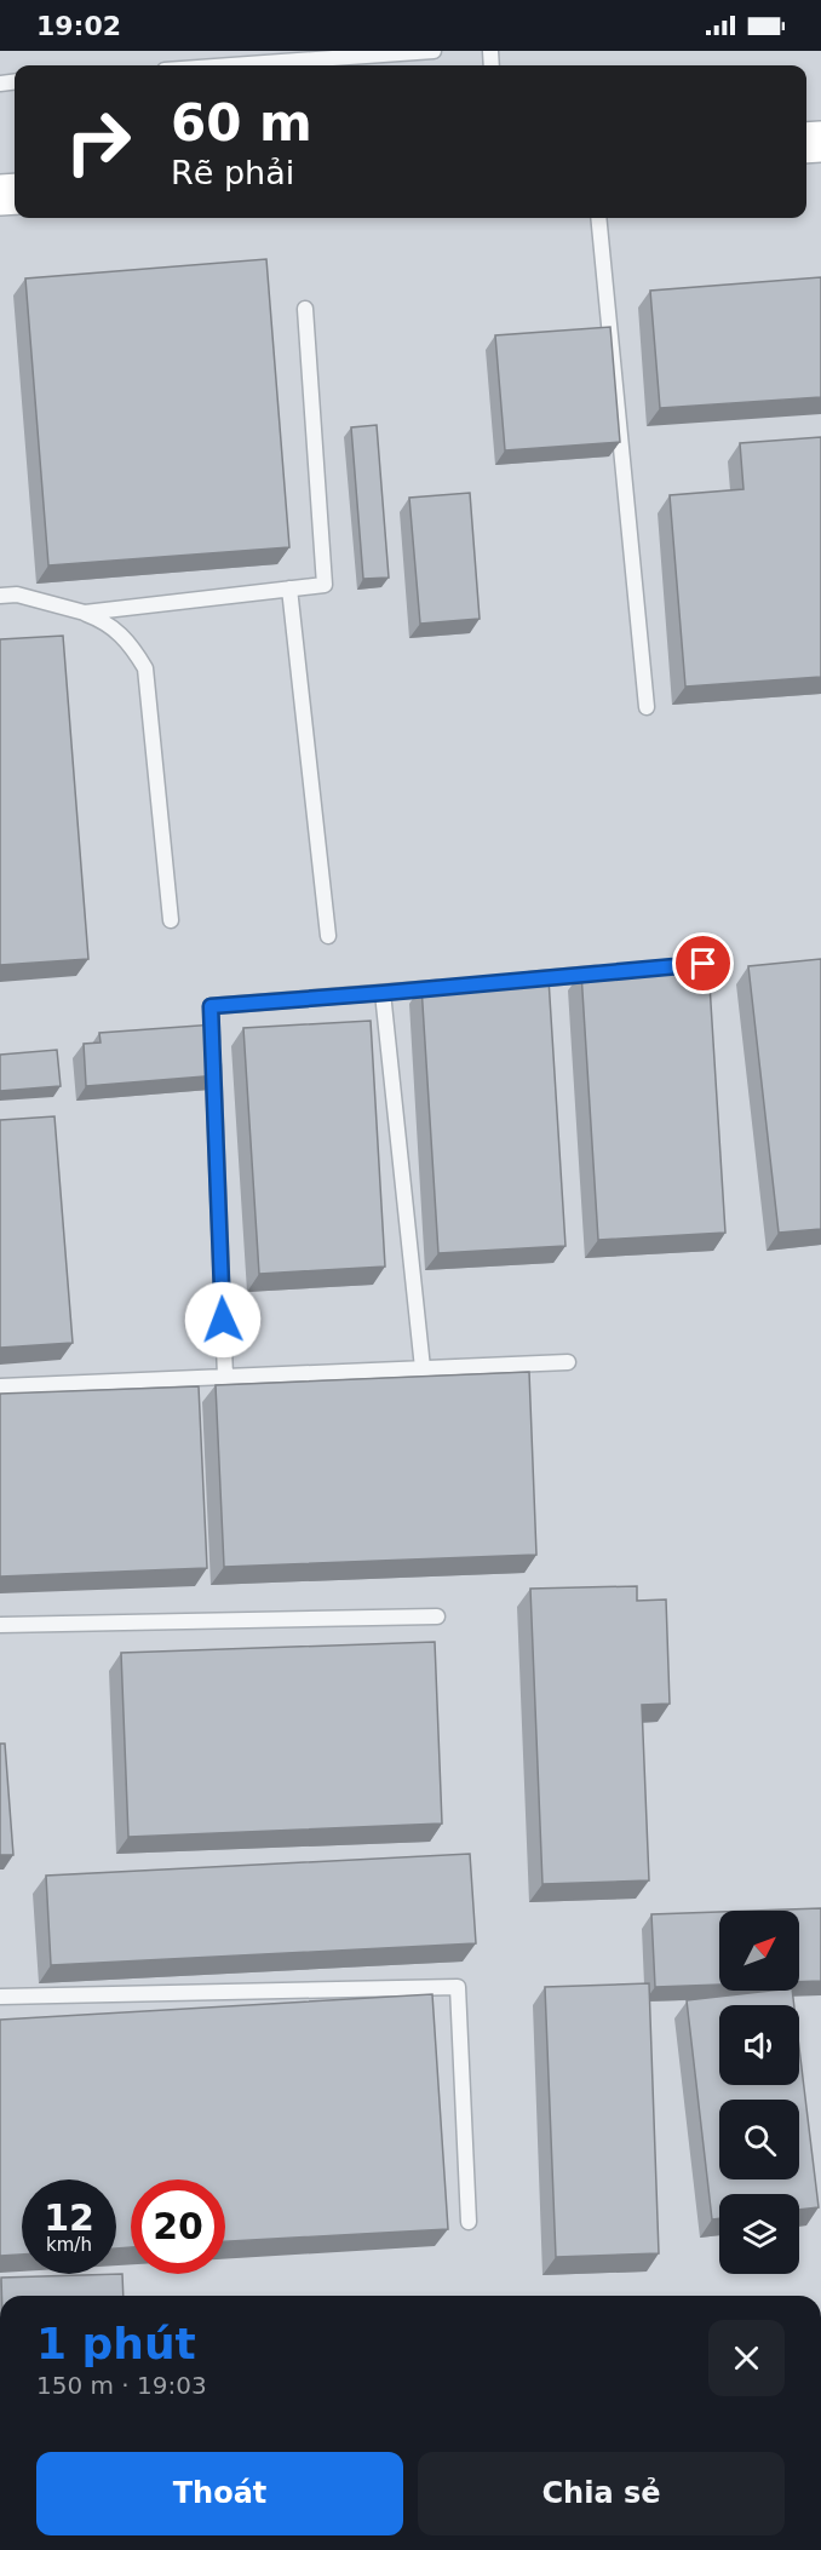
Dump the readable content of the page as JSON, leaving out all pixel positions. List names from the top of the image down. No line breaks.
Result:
{"north":"top right","page":{"status":"19:02","turn":["60 m","Rẽ phải"],"speed":"12 km/h","limit":"20","heading":["1 phút","150 m · 19:03"],"buttons":["Thoát","Chia sẻ"]}}
